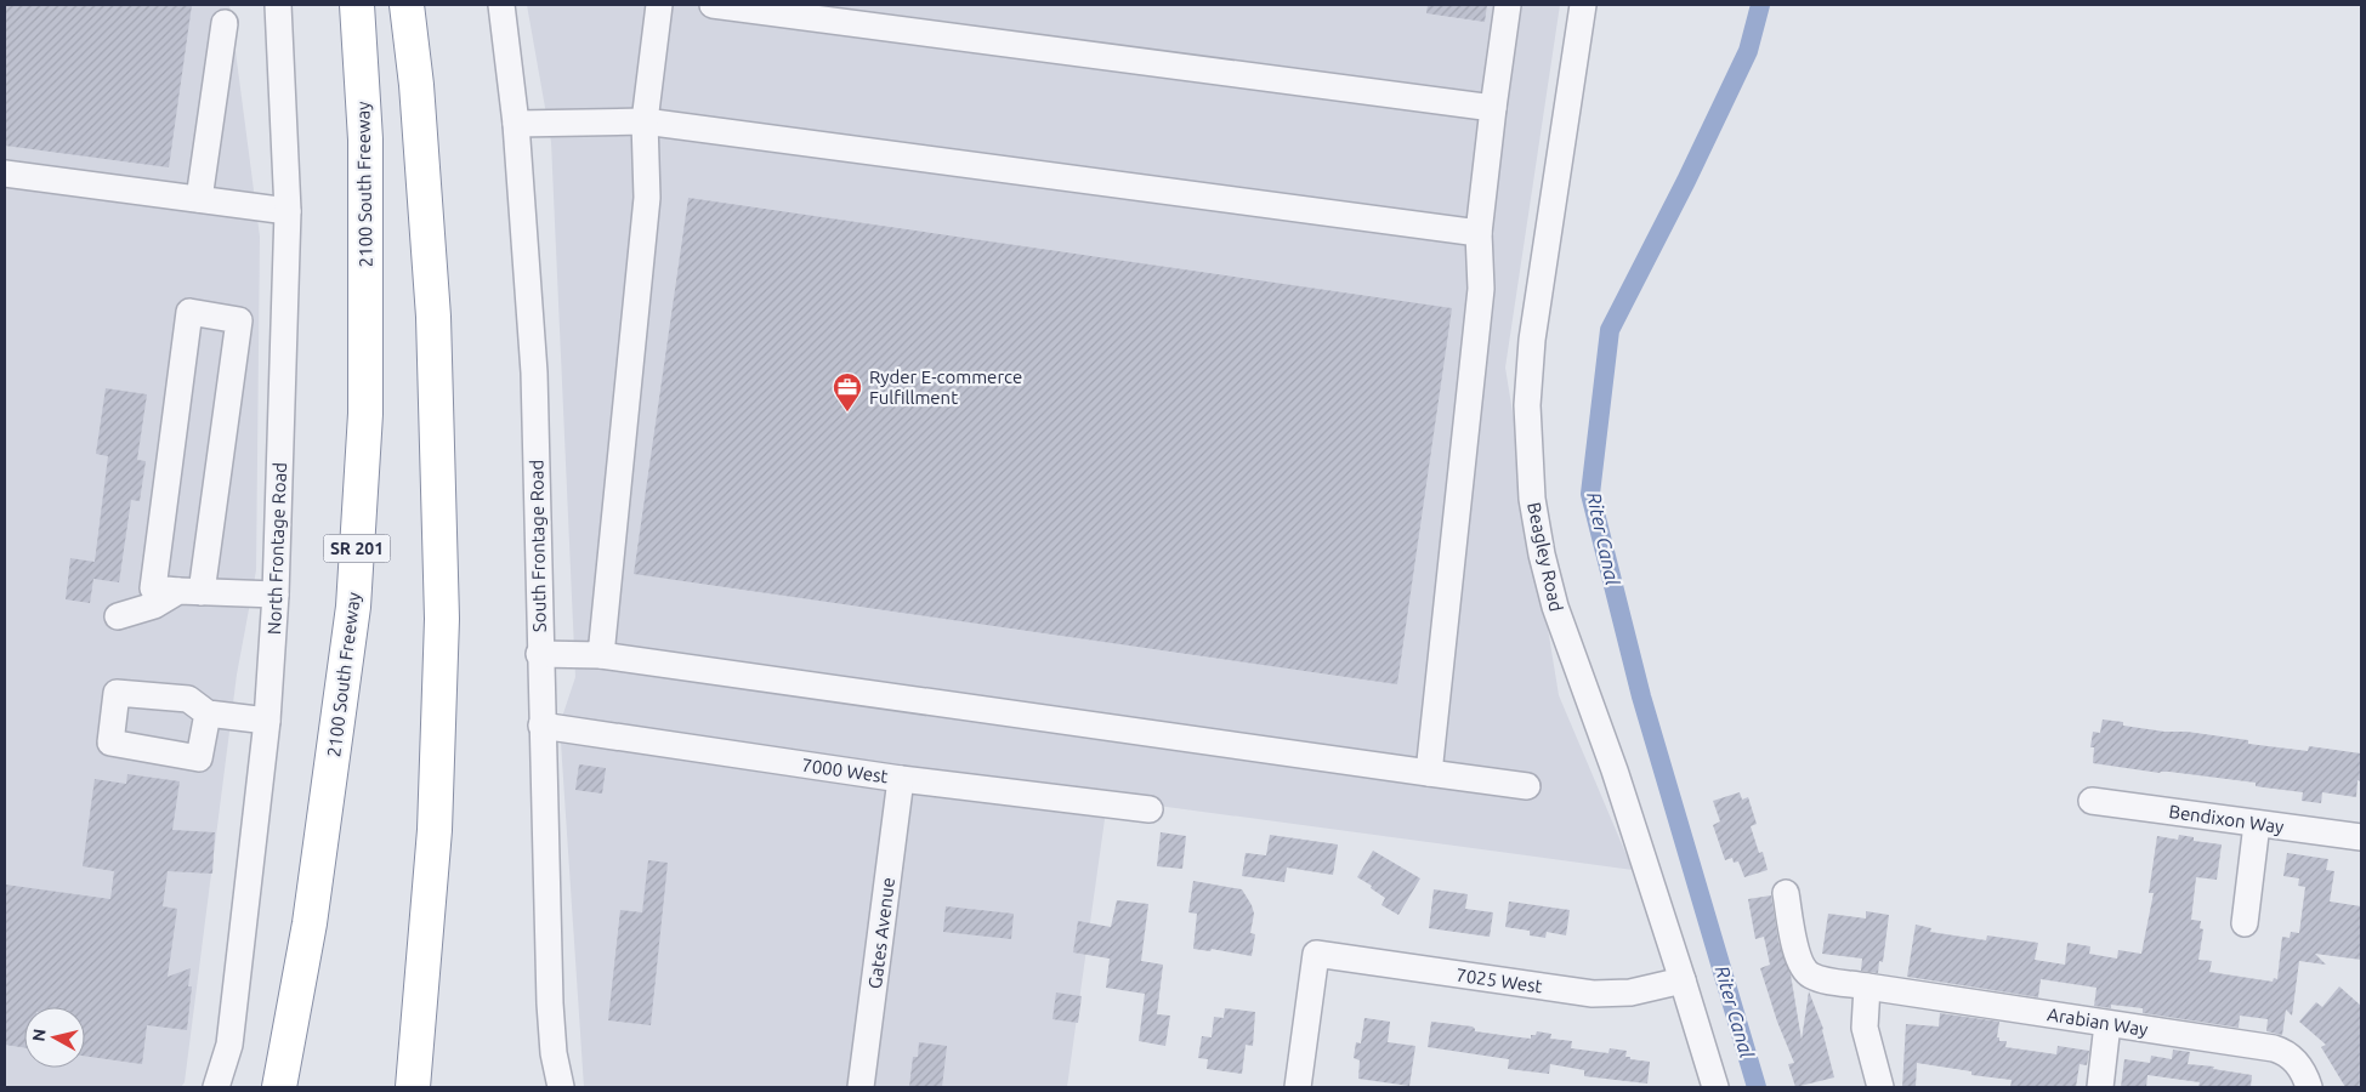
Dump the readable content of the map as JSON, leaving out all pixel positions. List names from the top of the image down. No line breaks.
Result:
{"streets":{"highway":["2100 South Freeway","SR 201"],"street":["South Frontage Road","North Frontage Road","Beagley Road","7000 West","Bendixon Way","Gates Avenue","7025 West","Arabian Way"]},"crossings":[["South Frontage Road","7000 West"],["Beagley Road","7025 West"],["7000 West","Gates Avenue"]],"water":["Riter Canal"],"places":{"office":["Ryder E-commerce Fulfillment"]},"north":"left"}
